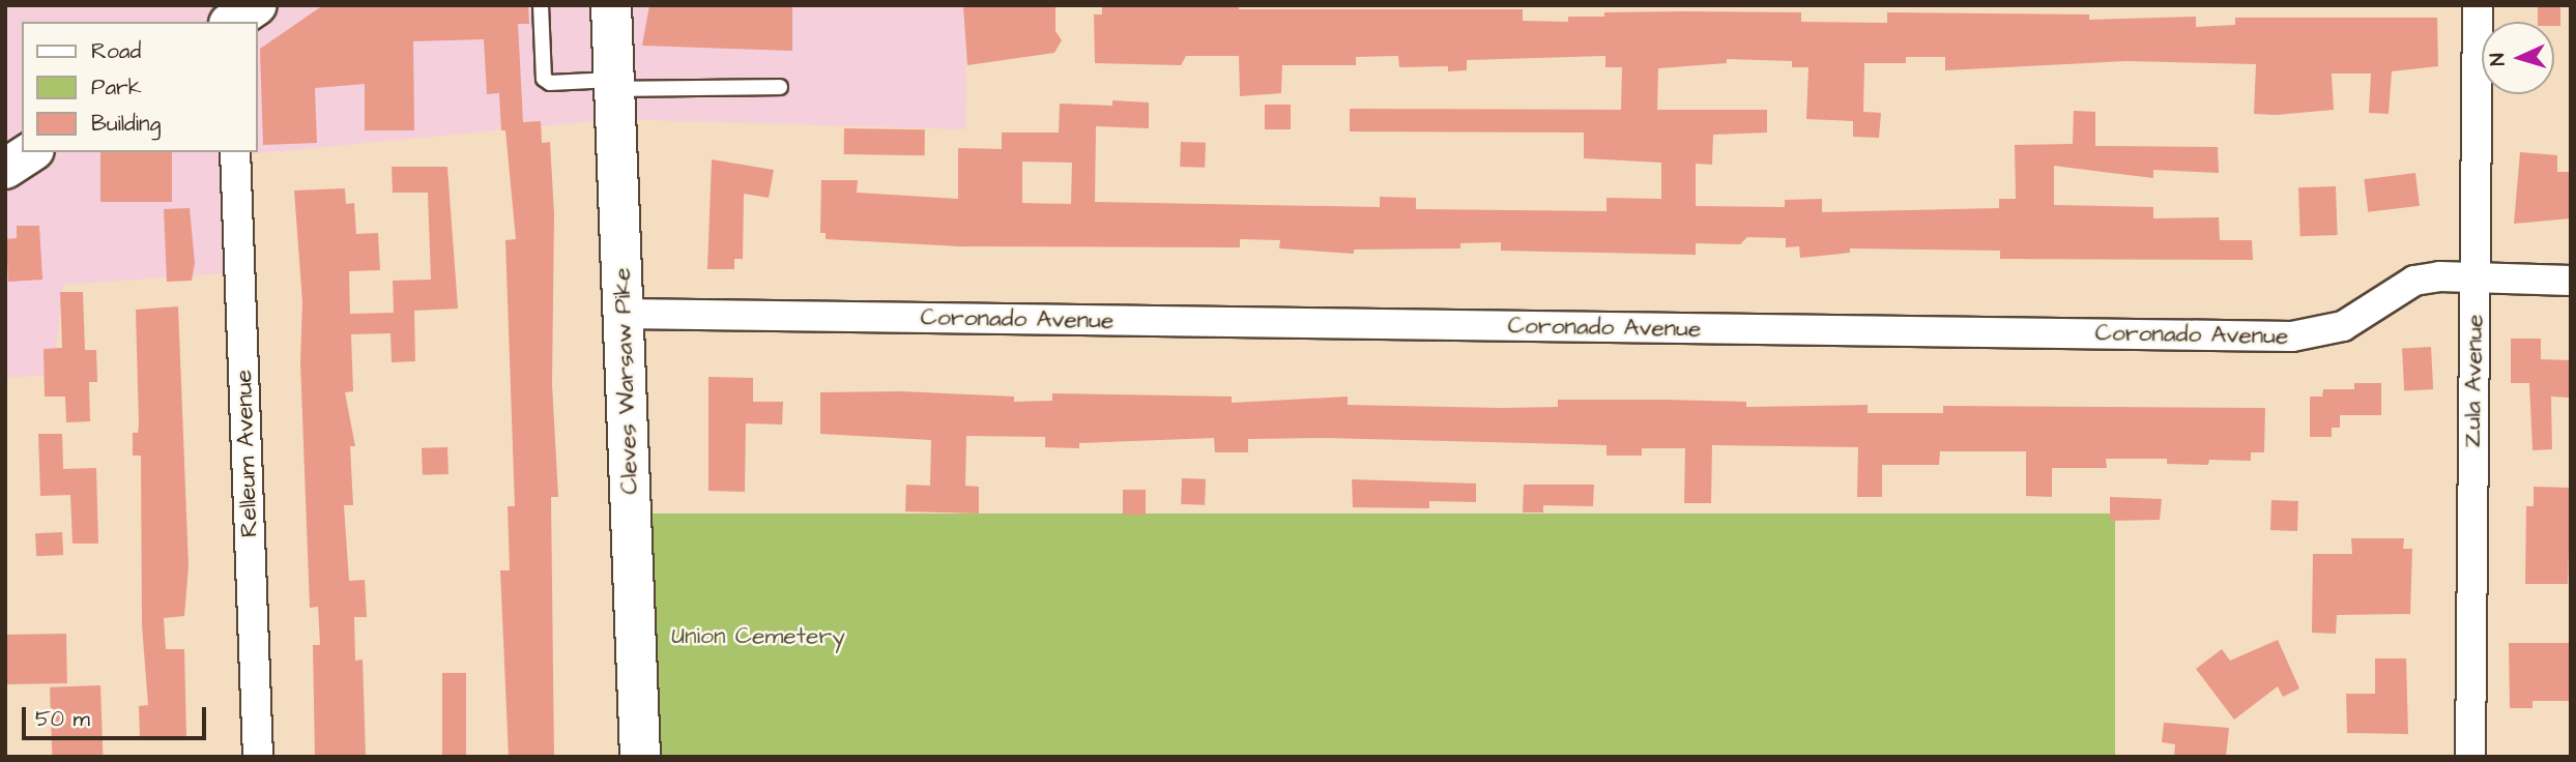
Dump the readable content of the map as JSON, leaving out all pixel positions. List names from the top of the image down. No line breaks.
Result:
{"streets":{"street":["Coronado Avenue","Cleves Warsaw Pike","Zula Avenue","Relleum Avenue"]},"crossings":[["Coronado Avenue","Cleves Warsaw Pike"],["Coronado Avenue","Zula Avenue"]],"parks":["Union Cemetery"],"legend":["Road","Park","Building"],"scale_bar":"50 m","north":"left"}
